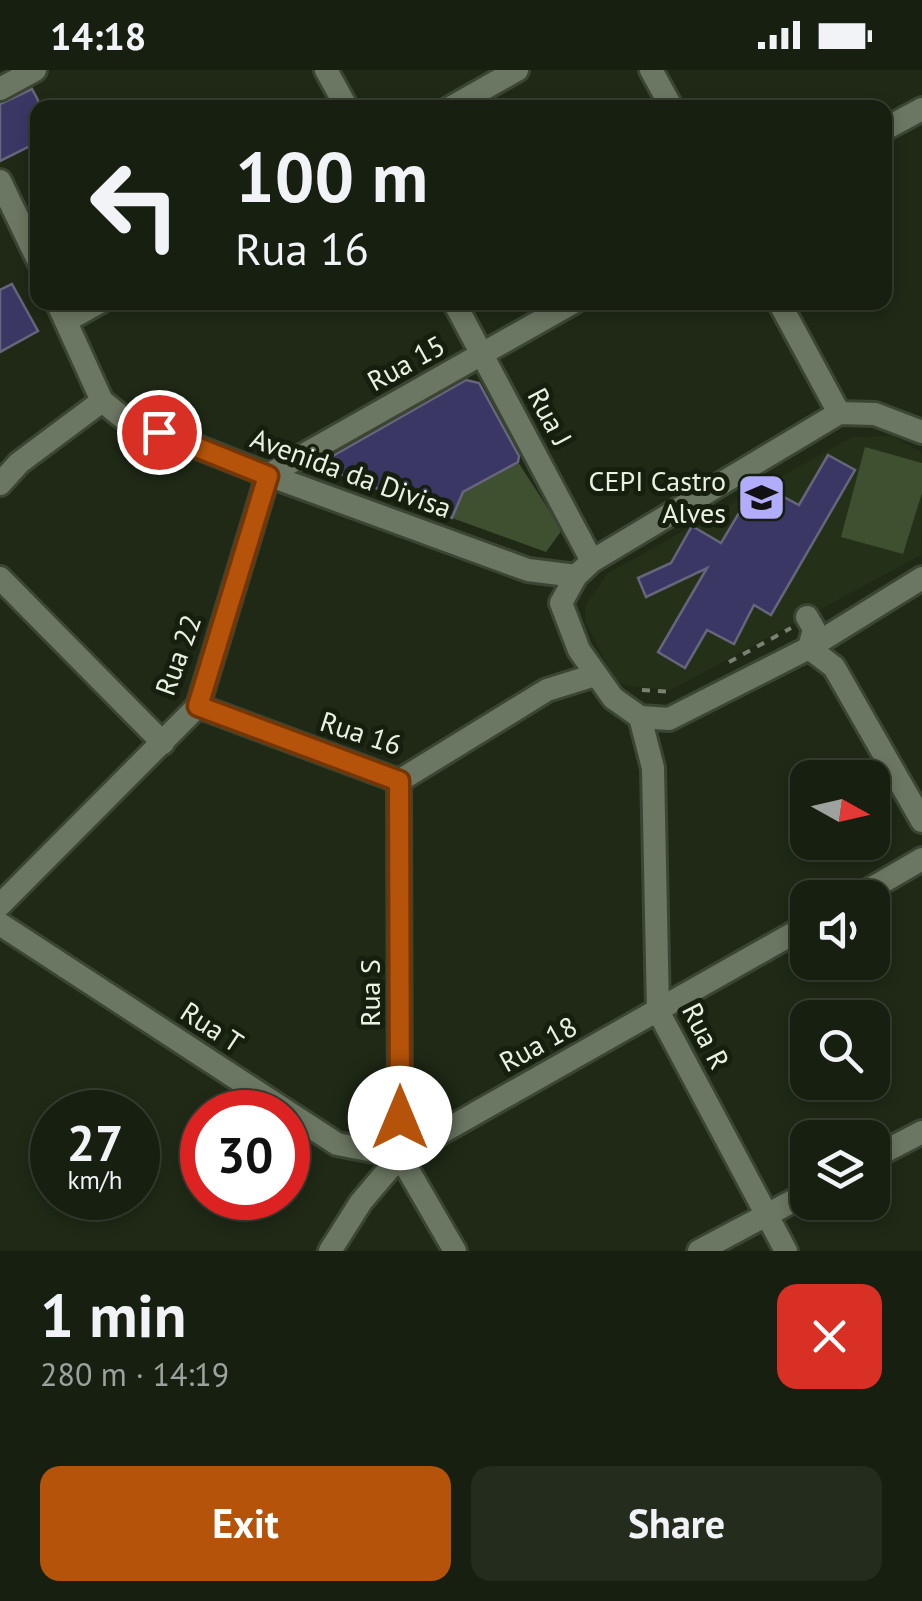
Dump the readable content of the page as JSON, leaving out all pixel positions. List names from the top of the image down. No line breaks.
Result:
{"streets":{"street":["Rua 15","Rua J","Avenida da Divisa","Rua 22","Rua 16","Rua S","Rua T","Rua R","Rua 18"]},"crossings":[["Rua 15","Rua J"],["Rua 15","Avenida da Divisa"],["Rua 15","Rua 22"],["Rua J","Avenida da Divisa"],["Avenida da Divisa","Rua 22"],["Rua 22","Rua 16"],["Rua 16","Rua S"],["Rua S","Rua T"],["Rua S","Rua 18"],["Rua T","Rua 18"],["Rua R","Rua 18"]],"places":{"school or university":["CEPI Castro Alves"]},"north":"right","page":{"status":"14:18","turn":["100 m","Rua 16"],"speed":"27 km/h","limit":"30","heading":["1 min","280 m · 14:19"],"buttons":["Exit","Share"]}}
